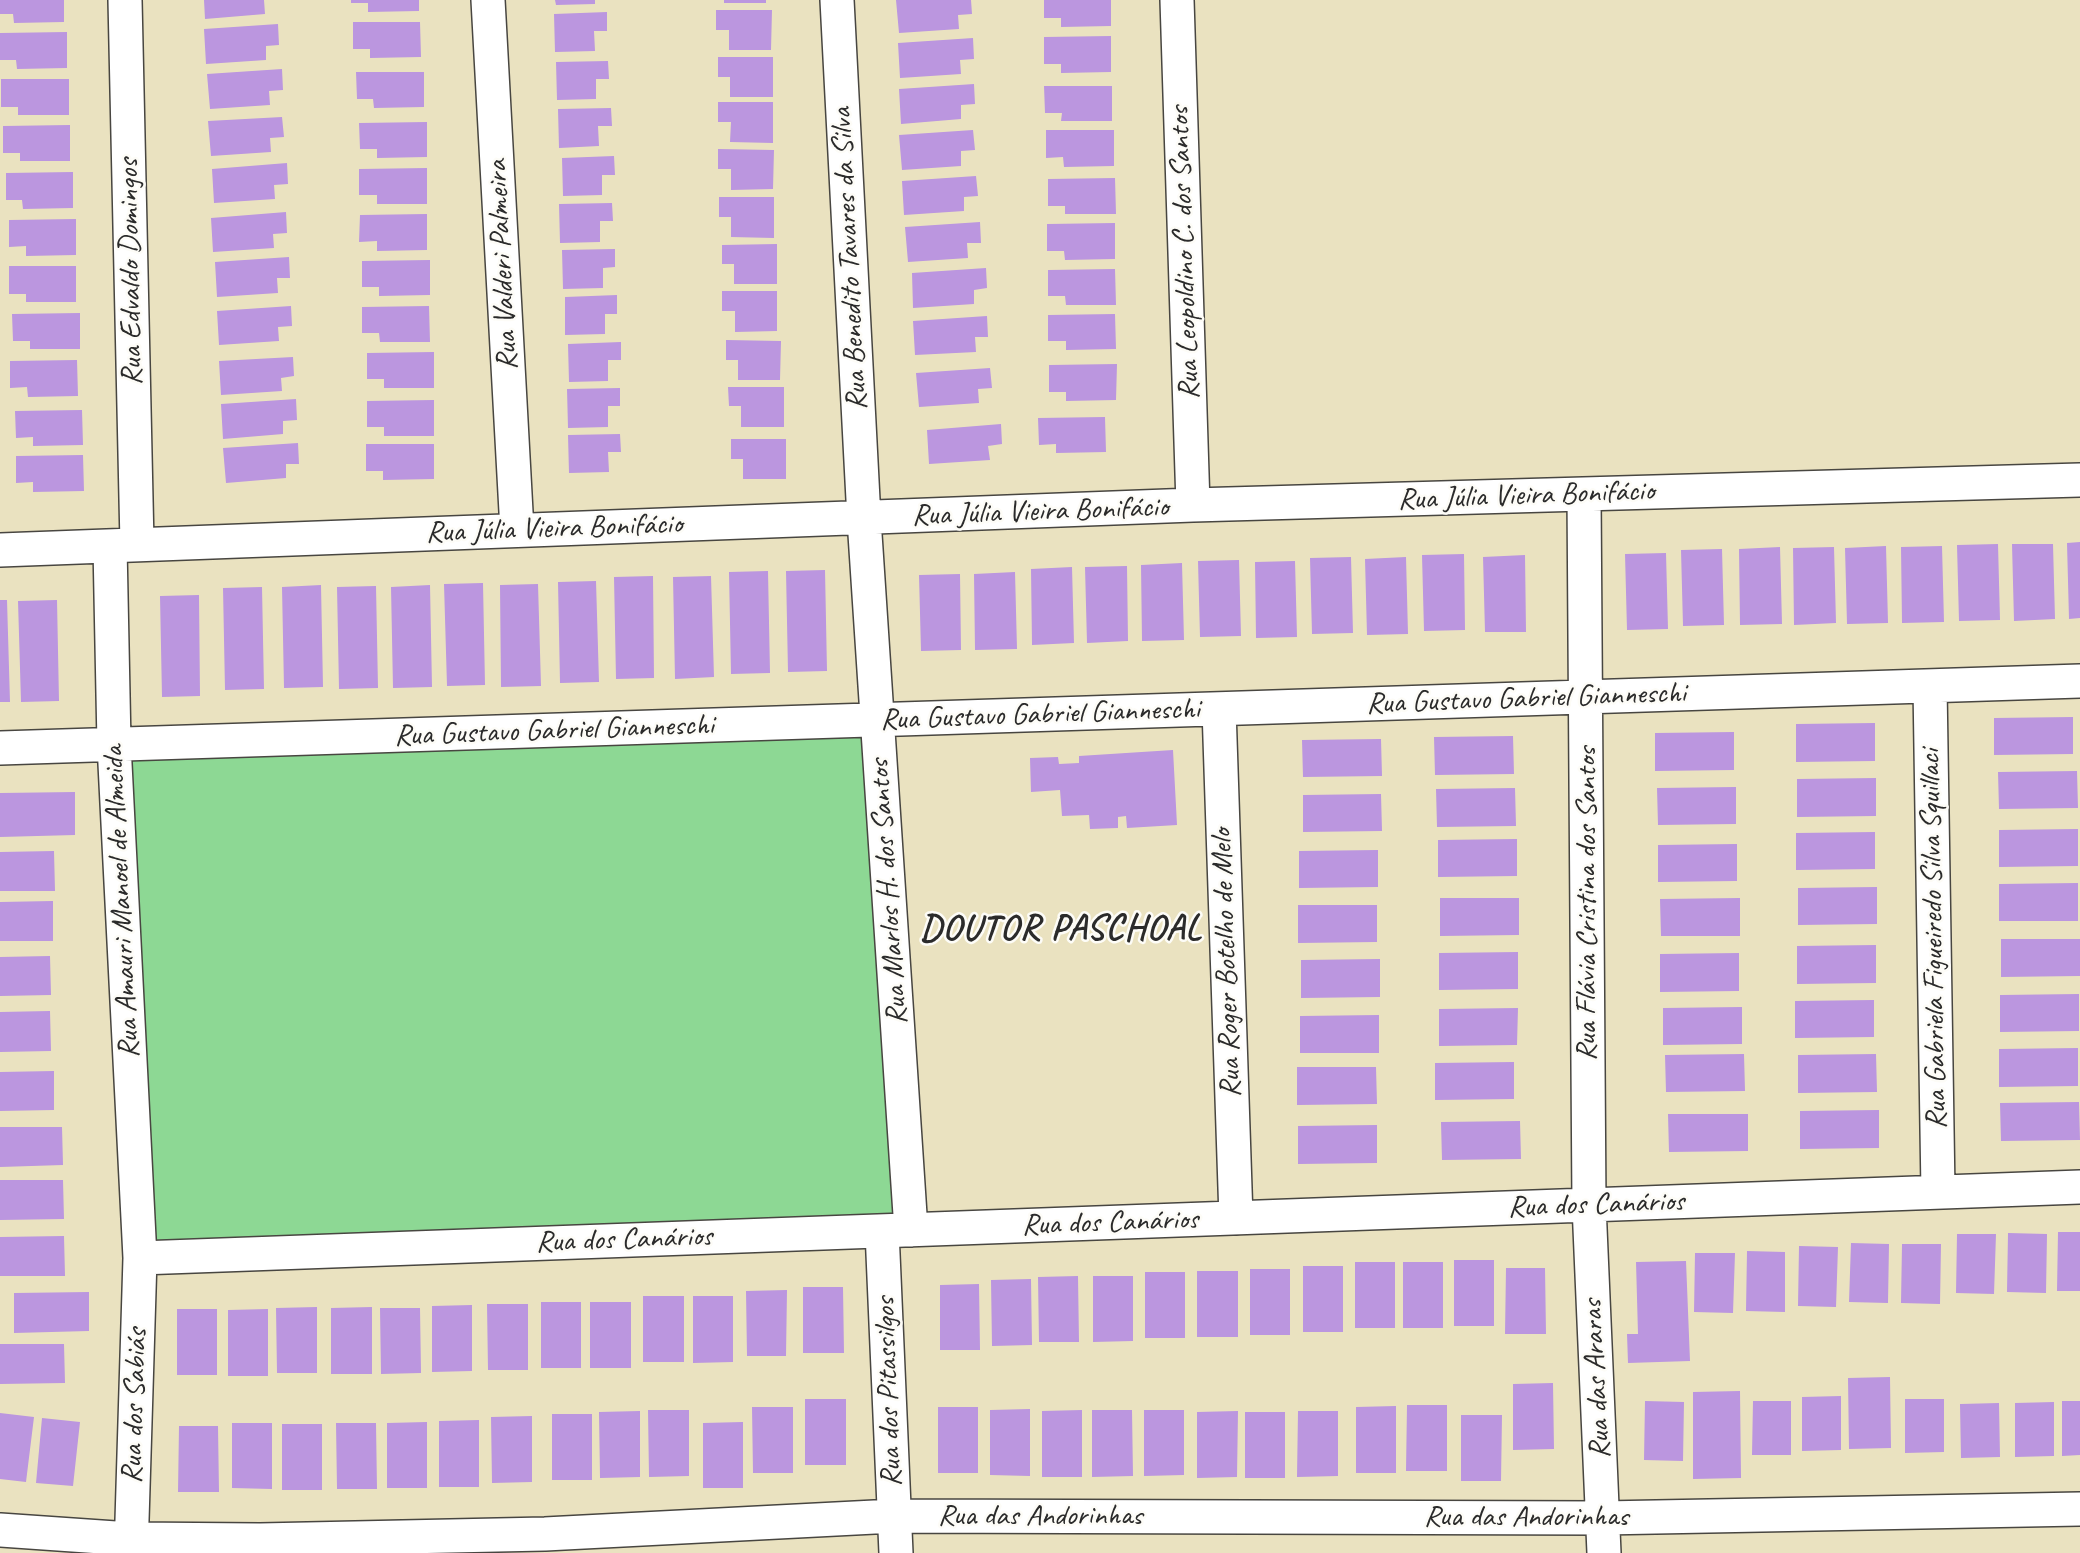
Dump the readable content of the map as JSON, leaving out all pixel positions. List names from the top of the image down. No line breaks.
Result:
{"streets":{"street":["Rua Leopoldino C. dos Santos","Rua Benedito Tavares da Silva","Rua Valderi Palmeira","Rua Edvaldo Domingos","Rua Júlia Vieira Bonifácio","Rua Gustavo Gabriel Gianneschi","Rua Marlos H. dos Santos","Rua Amauri Manoel de Almeida","Rua Flávia Cristina dos Santos","Rua Gabriela Figueiredo Silva Squillaci","Rua Roger Botelho de Melo","Rua dos Canários","Rua das Araras","Rua dos Pitassilgos","Rua dos Sabiás","Rua das Andorinhas"]},"crossings":[["Rua Leopoldino C. dos Santos","Rua Júlia Vieira Bonifácio"],["Rua Benedito Tavares da Silva","Rua Júlia Vieira Bonifácio"],["Rua Benedito Tavares da Silva","Rua Marlos H. dos Santos"],["Rua Valderi Palmeira","Rua Júlia Vieira Bonifácio"],["Rua Edvaldo Domingos","Rua Júlia Vieira Bonifácio"],["Rua Edvaldo Domingos","Rua Amauri Manoel de Almeida"],["Rua Júlia Vieira Bonifácio","Rua Marlos H. dos Santos"],["Rua Júlia Vieira Bonifácio","Rua Amauri Manoel de Almeida"],["Rua Júlia Vieira Bonifácio","Rua Flávia Cristina dos Santos"],["Rua Gustavo Gabriel Gianneschi","Rua Marlos H. dos Santos"],["Rua Gustavo Gabriel Gianneschi","Rua Amauri Manoel de Almeida"],["Rua Gustavo Gabriel Gianneschi","Rua Flávia Cristina dos Santos"],["Rua Gustavo Gabriel Gianneschi","Rua Gabriela Figueiredo Silva Squillaci"],["Rua Gustavo Gabriel Gianneschi","Rua Roger Botelho de Melo"],["Rua Marlos H. dos Santos","Rua dos Canários"],["Rua Marlos H. dos Santos","Rua dos Pitassilgos"],["Rua Amauri Manoel de Almeida","Rua dos Canários"],["Rua Amauri Manoel de Almeida","Rua dos Sabiás"],["Rua Flávia Cristina dos Santos","Rua dos Canários"],["Rua Flávia Cristina dos Santos","Rua das Araras"],["Rua Gabriela Figueiredo Silva Squillaci","Rua dos Canários"],["Rua Roger Botelho de Melo","Rua dos Canários"],["Rua dos Canários","Rua das Araras"],["Rua dos Canários","Rua dos Pitassilgos"],["Rua dos Canários","Rua dos Sabiás"],["Rua das Araras","Rua das Andorinhas"],["Rua dos Pitassilgos","Rua das Andorinhas"],["Rua dos Sabiás","Rua das Andorinhas"]],"districts":["DOUTOR PASCHOAL"]}
